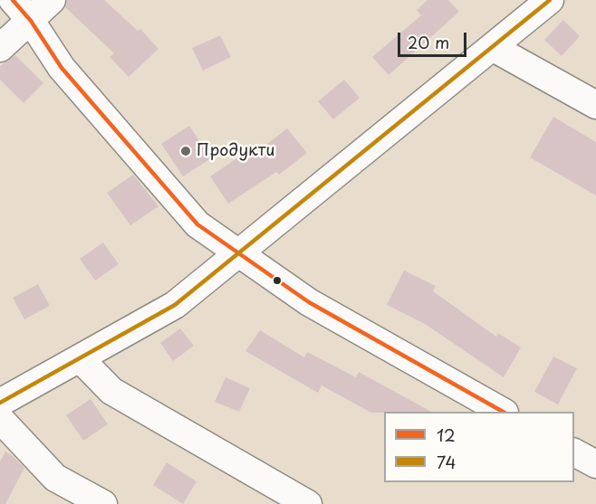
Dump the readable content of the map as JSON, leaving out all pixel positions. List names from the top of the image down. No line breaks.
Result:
{"places":["Продукти"],"lines":["transit line 12","transit line 74"],"legend":["12","74"],"scale_bar":"20 m"}
